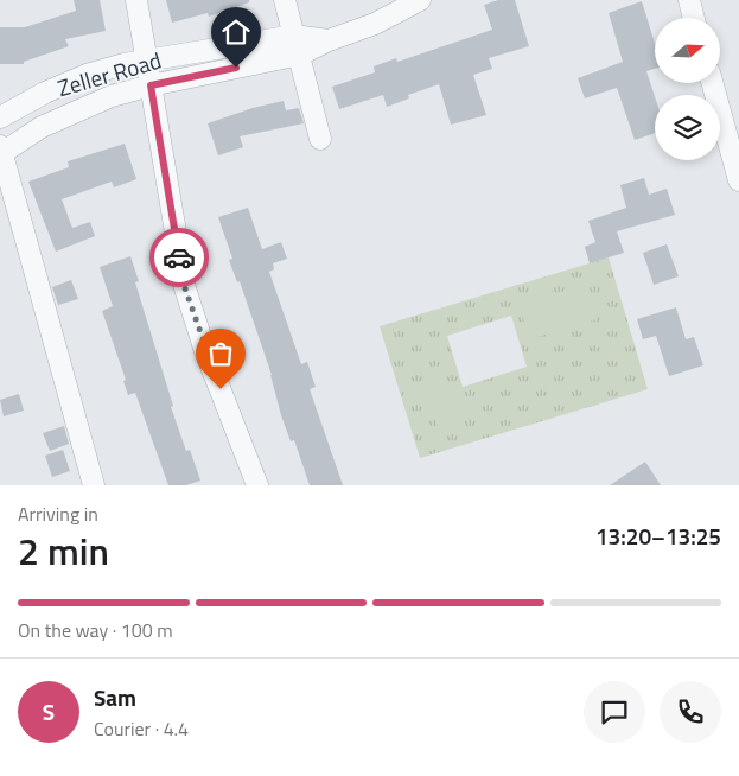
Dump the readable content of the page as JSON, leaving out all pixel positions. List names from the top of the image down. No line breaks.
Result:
{"streets":{"street":["Zeller Road"]},"north":"right","page":{"heading":["2 min","Arriving in","13:20–13:25"],"panel":["Sam","Courier · 4.4"],"bar":"On the way · 100 m","round":"S"}}
